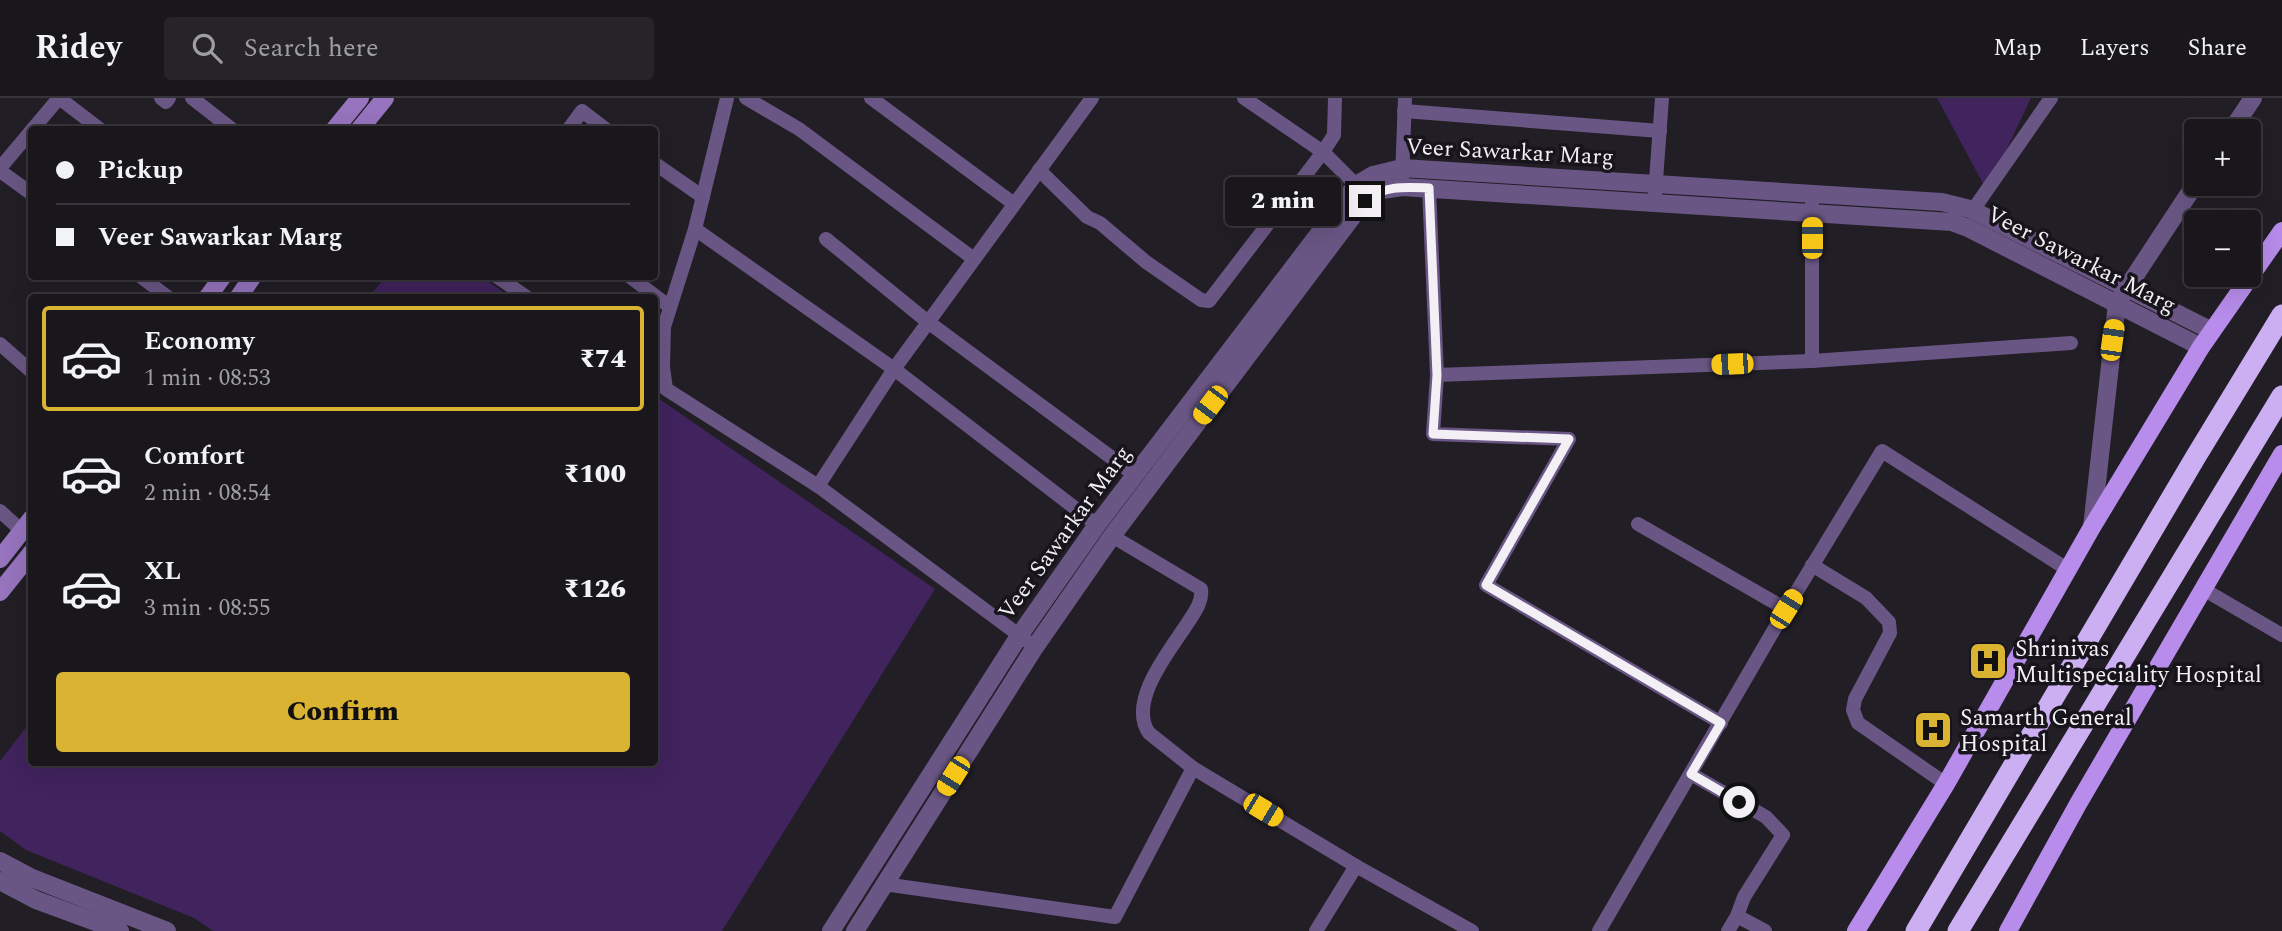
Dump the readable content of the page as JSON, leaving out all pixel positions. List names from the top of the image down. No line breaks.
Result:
{"streets":{"street":["Veer Sawarkar Marg"]},"places":{"hospital":["Shrinivas Multispeciality Hospital","Samarth General Hospital"]},"page":{"header":"Ridey","search":"Search here","nav":["Map","Layers","Share"],"map_buttons":["+","−"],"banner":["Pickup","Veer Sawarkar Marg"],"bubble":"2 min","list":[{"name":"Economy","note":"1 min · 08:53","value":"₹74"},{"name":"Comfort","note":"2 min · 08:54","value":"₹100"},{"name":"XL","note":"3 min · 08:55","value":"₹126"}],"buttons":"Confirm"}}
